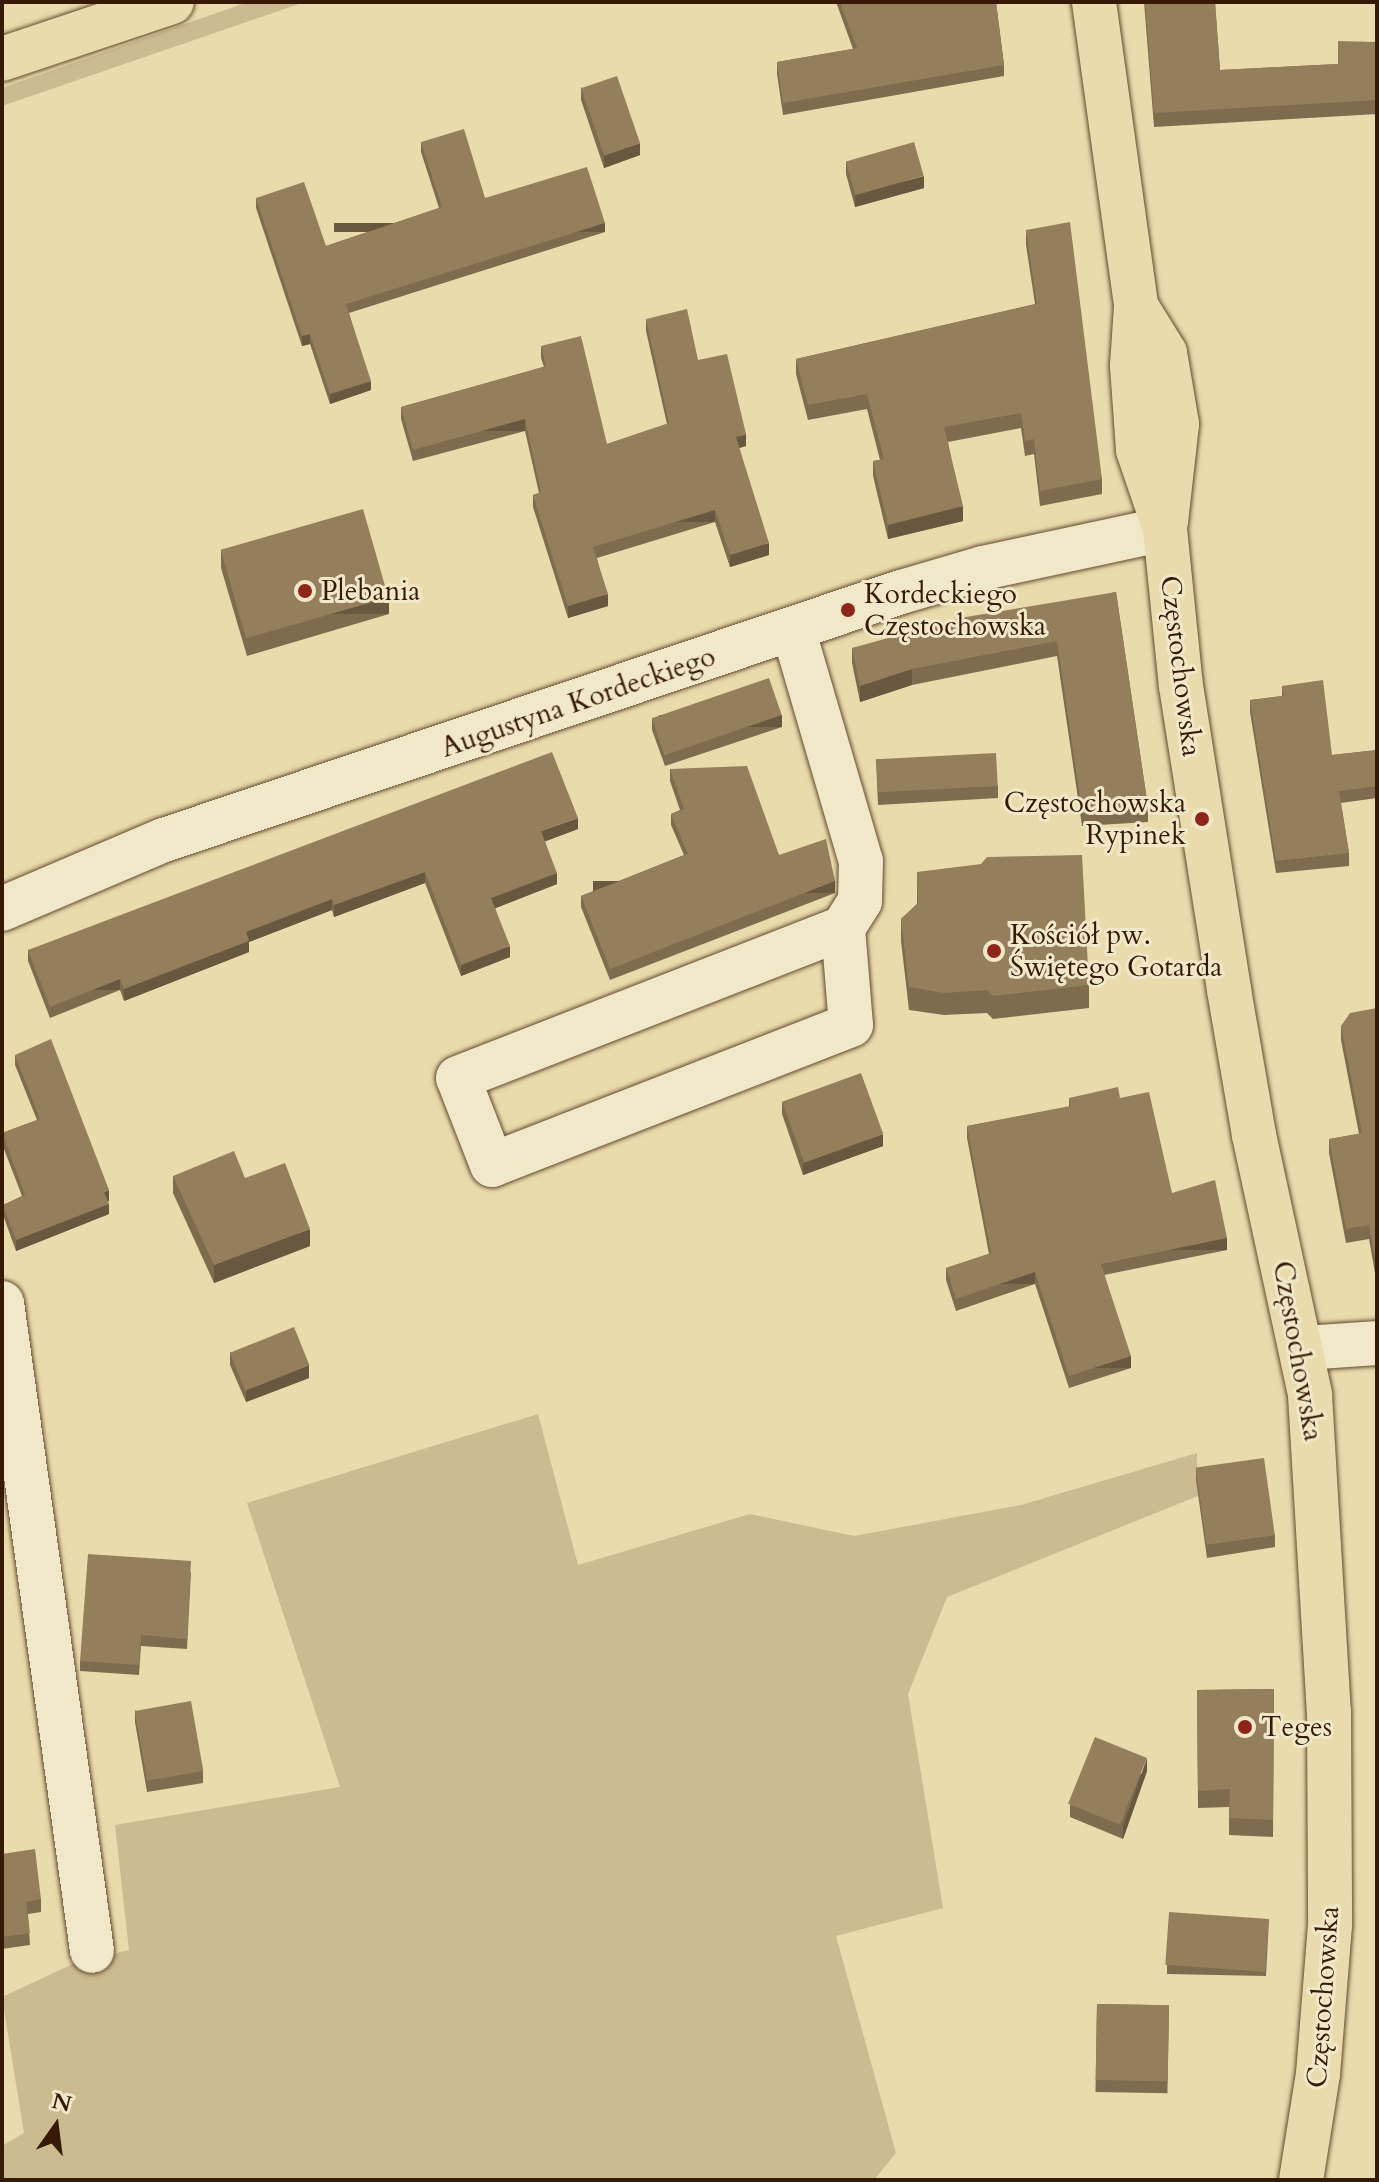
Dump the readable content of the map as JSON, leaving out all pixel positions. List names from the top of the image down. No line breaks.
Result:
{"streets":{"main road":["Częstochowska"],"street":["Augustyna Kordeckiego"]},"crossings":[["Częstochowska","Augustyna Kordeckiego"]],"places":["Plebania","Kordeckiego Częstochowska","Częstochowska Rypinek","Kościół pw. Świętego Gotarda","Teges"],"north":"top"}
